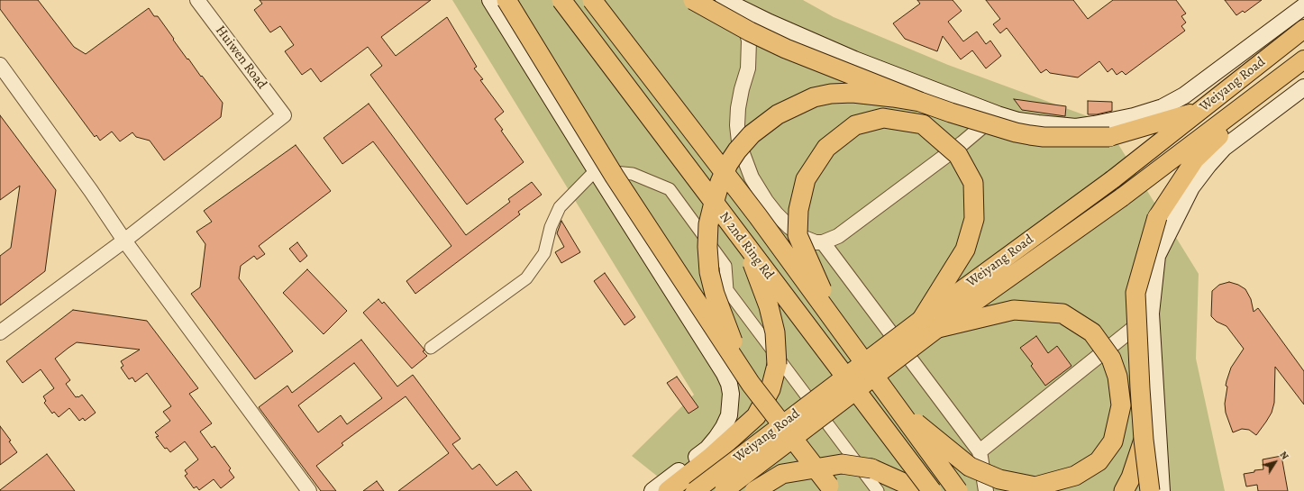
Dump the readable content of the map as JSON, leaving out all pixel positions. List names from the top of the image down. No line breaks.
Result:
{"streets":{"highway":["N 2nd Ring Rd"],"main road":["Weiyang Road"],"street":["Huiwen Road"]},"north":"top right"}
